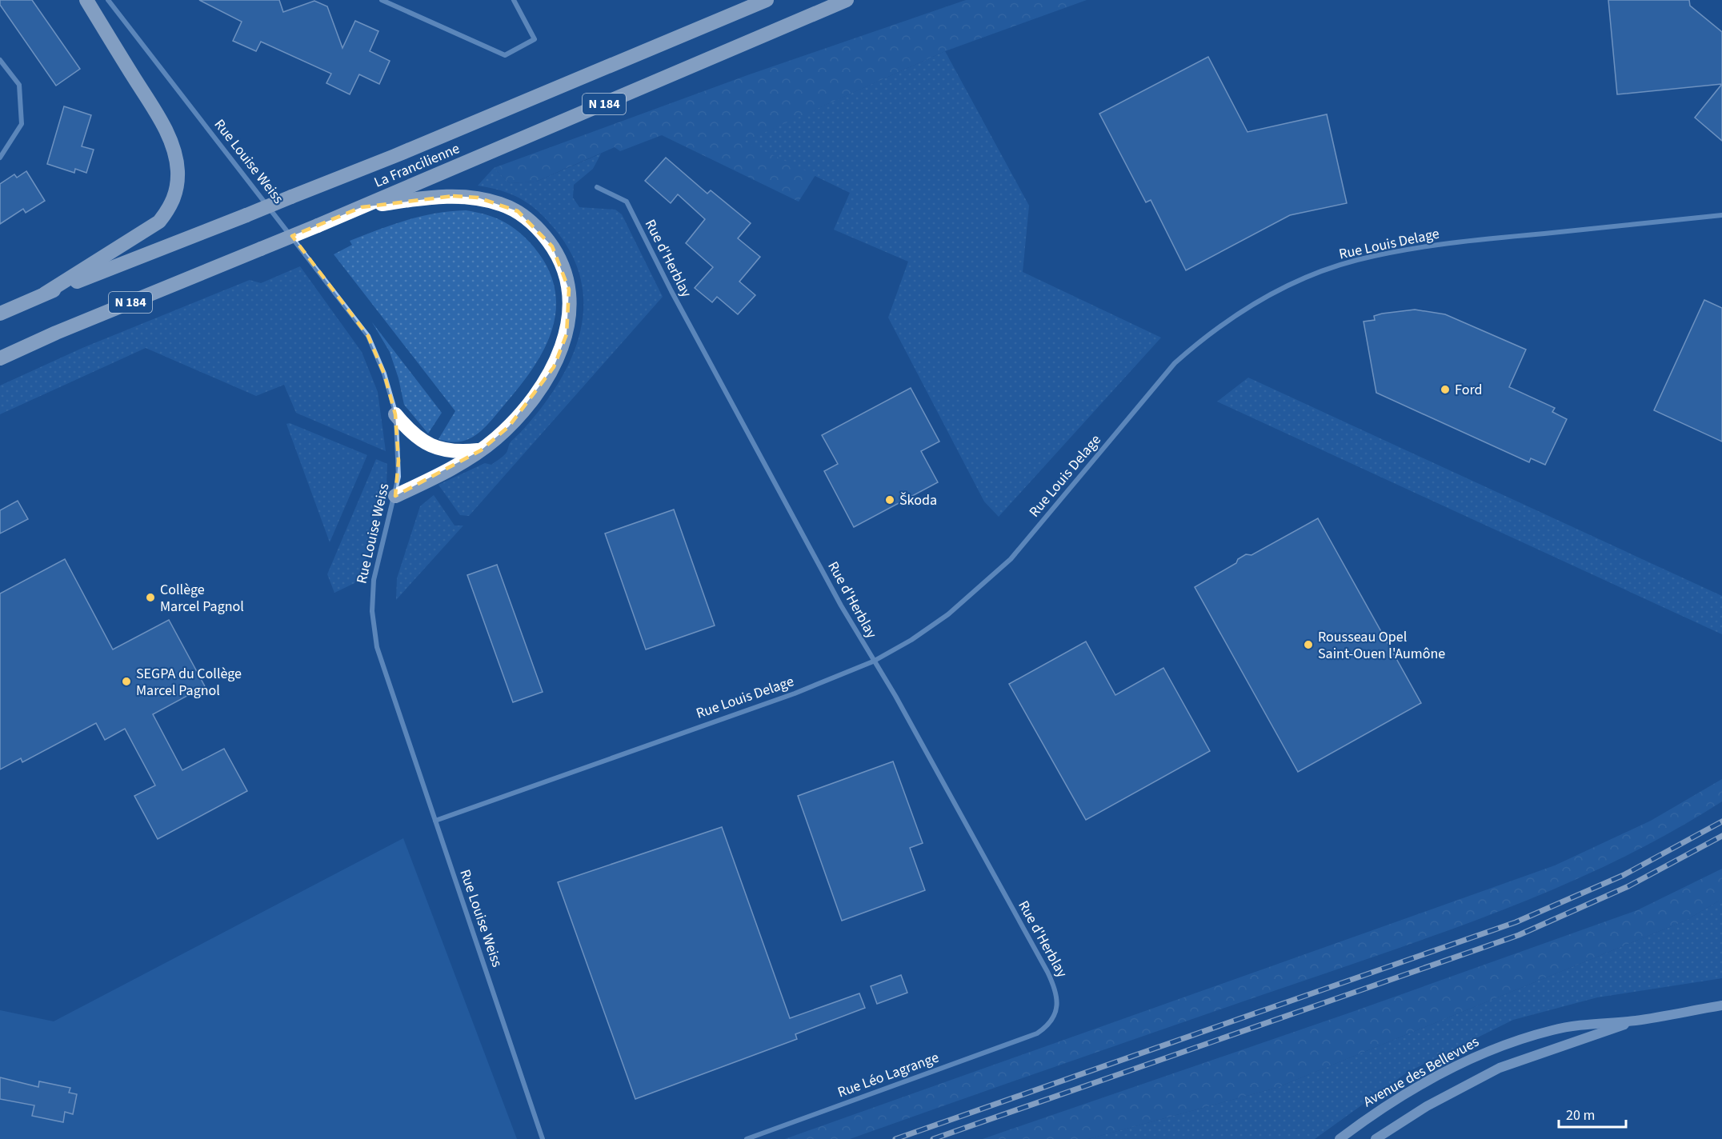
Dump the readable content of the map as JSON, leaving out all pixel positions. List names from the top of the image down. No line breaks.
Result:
{"streets":{"highway":["N 184","La Francilienne"],"street":["Rue Louise Weiss","Rue Louis Delage","Rue d'Herblay","Avenue des Bellevues","Rue Léo Lagrange"]},"crossings":[["Rue Louise Weiss","Rue Louis Delage"],["Rue Louis Delage","Rue d'Herblay"],["Rue d'Herblay","Rue Léo Lagrange"]],"places":["Ford","Škoda","Collège Marcel Pagnol","Rousseau Opel Saint-Ouen l'Aumône","SEGPA du Collège Marcel Pagnol"],"scale_bar":"20 m"}
